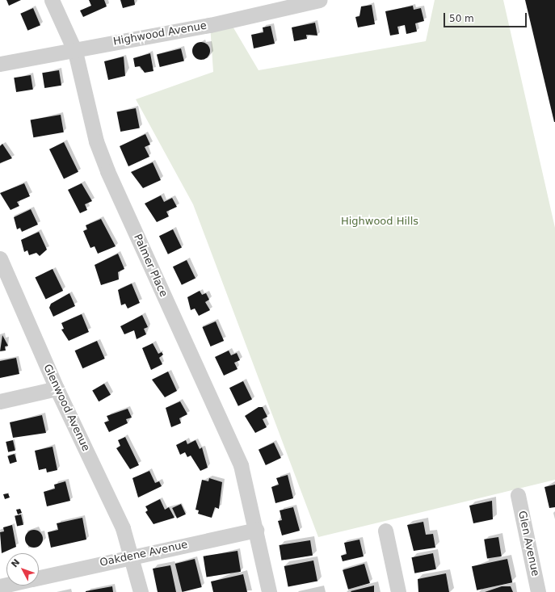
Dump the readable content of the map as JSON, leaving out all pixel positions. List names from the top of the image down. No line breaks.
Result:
{"streets":{"street":["Highwood Avenue","Palmer Place","Glenwood Avenue","Glen Avenue","Oakdene Avenue"]},"crossings":[["Highwood Avenue","Palmer Place"],["Palmer Place","Oakdene Avenue"],["Glenwood Avenue","Oakdene Avenue"]],"parks":["Highwood Hills"],"scale_bar":"50 m","north":"top left"}
